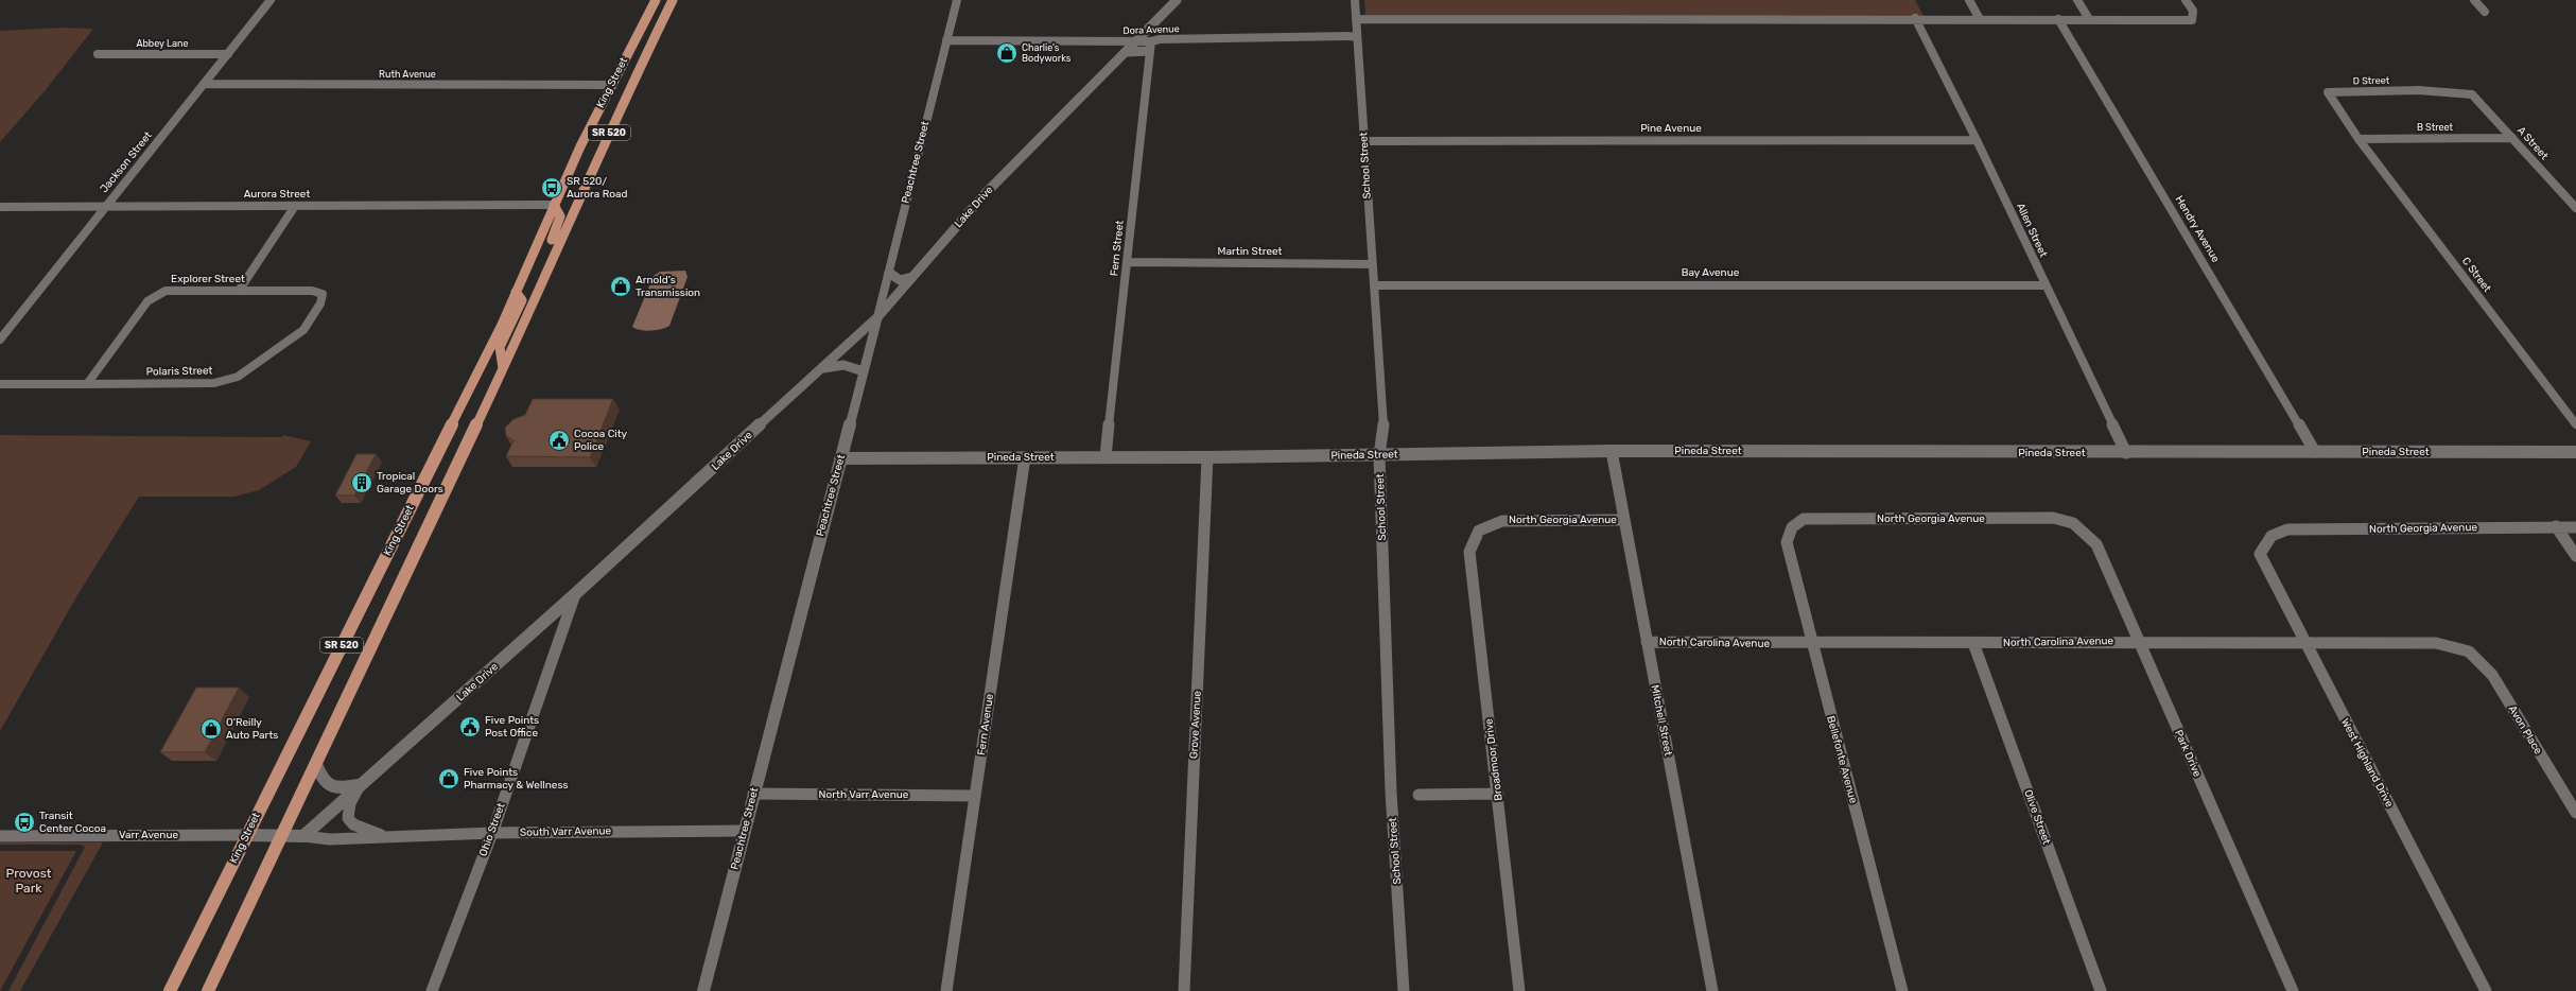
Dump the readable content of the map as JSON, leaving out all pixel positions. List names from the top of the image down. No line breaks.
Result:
{"streets":{"main road":["King Street","SR 520"],"street":["Dora Avenue","Abbey Lane","Ruth Avenue","D Street","B Street","Pine Avenue","A Street","Jackson Street","Peachtree Street","School Street","Aurora Street","Lake Drive","Hendry Avenue","Allen Street","Fern Street","Martin Street","Bay Avenue","C Street","Explorer Street","Polaris Street","Pineda Street","North Georgia Avenue","North Carolina Avenue","Mitchell Street","Fern Avenue","Grove Avenue","Avon Place","Park Drive","Broadmoor Drive","Bellefonte Avenue","West Highland Drive","North Varr Avenue","Olive Street","Ohio Street","South Varr Avenue","Varr Avenue"]},"crossings":[["Dora Avenue","Peachtree Street"],["Dora Avenue","School Street"],["Dora Avenue","Lake Drive"],["Dora Avenue","Fern Street"],["Abbey Lane","Jackson Street"],["Ruth Avenue","King Street"],["Ruth Avenue","Jackson Street"],["D Street","B Street"],["D Street","A Street"],["D Street","C Street"],["King Street","Aurora Street"],["King Street","Varr Avenue"],["B Street","A Street"],["B Street","C Street"],["Pine Avenue","School Street"],["Pine Avenue","Allen Street"],["Jackson Street","Aurora Street"],["Peachtree Street","Lake Drive"],["Peachtree Street","Pineda Street"],["Peachtree Street","North Varr Avenue"],["Peachtree Street","South Varr Avenue"],["School Street","Martin Street"],["School Street","Bay Avenue"],["School Street","Pineda Street"],["Lake Drive","Ohio Street"],["Hendry Avenue","Pineda Street"],["Allen Street","Bay Avenue"],["Allen Street","Pineda Street"],["Fern Street","Martin Street"],["Fern Street","Pineda Street"],["Explorer Street","Polaris Street"],["Pineda Street","Mitchell Street"],["Pineda Street","Fern Avenue"],["Pineda Street","Grove Avenue"],["North Georgia Avenue","Mitchell Street"],["North Georgia Avenue","Park Drive"],["North Georgia Avenue","Broadmoor Drive"],["North Georgia Avenue","Bellefonte Avenue"],["North Georgia Avenue","West Highland Drive"],["North Carolina Avenue","Mitchell Street"],["North Carolina Avenue","Avon Place"],["North Carolina Avenue","Park Drive"],["North Carolina Avenue","Bellefonte Avenue"],["North Carolina Avenue","West Highland Drive"],["North Carolina Avenue","Olive Street"],["Fern Avenue","North Varr Avenue"],["Ohio Street","South Varr Avenue"]],"parks":["Provost Park"],"places":{"shop":["Charlie's Bodyworks","Arnold's Transmission","O'Reilly Auto Parts","Five Points Pharmacy & Wellness"],"bus stop":["SR 520/ Aurora Road","Transit Center Cocoa"],"public building":["Cocoa City Police","Five Points Post Office"],"building":["Tropical Garage Doors"]}}
